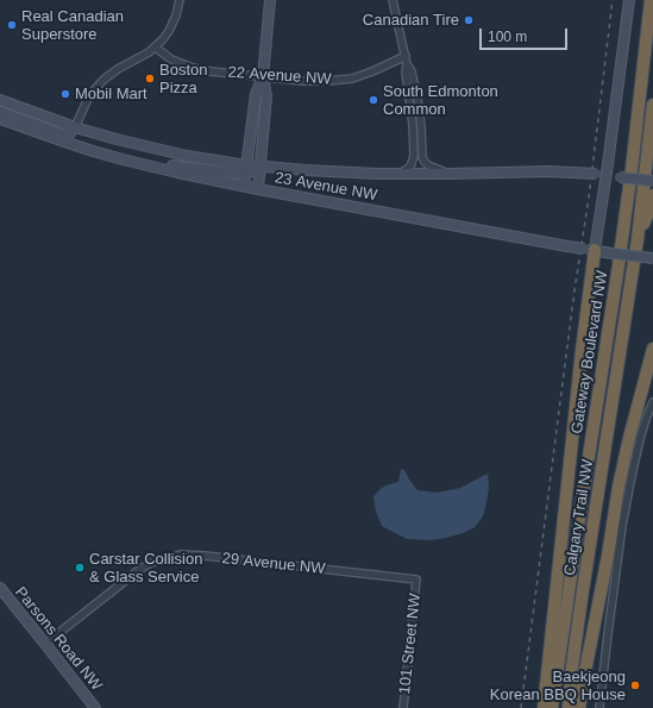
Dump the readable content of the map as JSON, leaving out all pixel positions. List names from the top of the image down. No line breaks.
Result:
{"streets":{"highway":["Gateway Boulevard NW","Calgary Trail NW"],"main road":["23 Avenue NW","Parsons Road NW"],"street":["22 Avenue NW","29 Avenue NW","101 Street NW"]},"crossings":[["29 Avenue NW","Parsons Road NW"],["29 Avenue NW","101 Street NW"]],"places":["Canadian Tire","Real Canadian Superstore","Boston Pizza","Mobil Mart","South Edmonton Common","Carstar Collision & Glass Service","Baekjeong Korean BBQ House"],"scale_bar":"100 m"}
